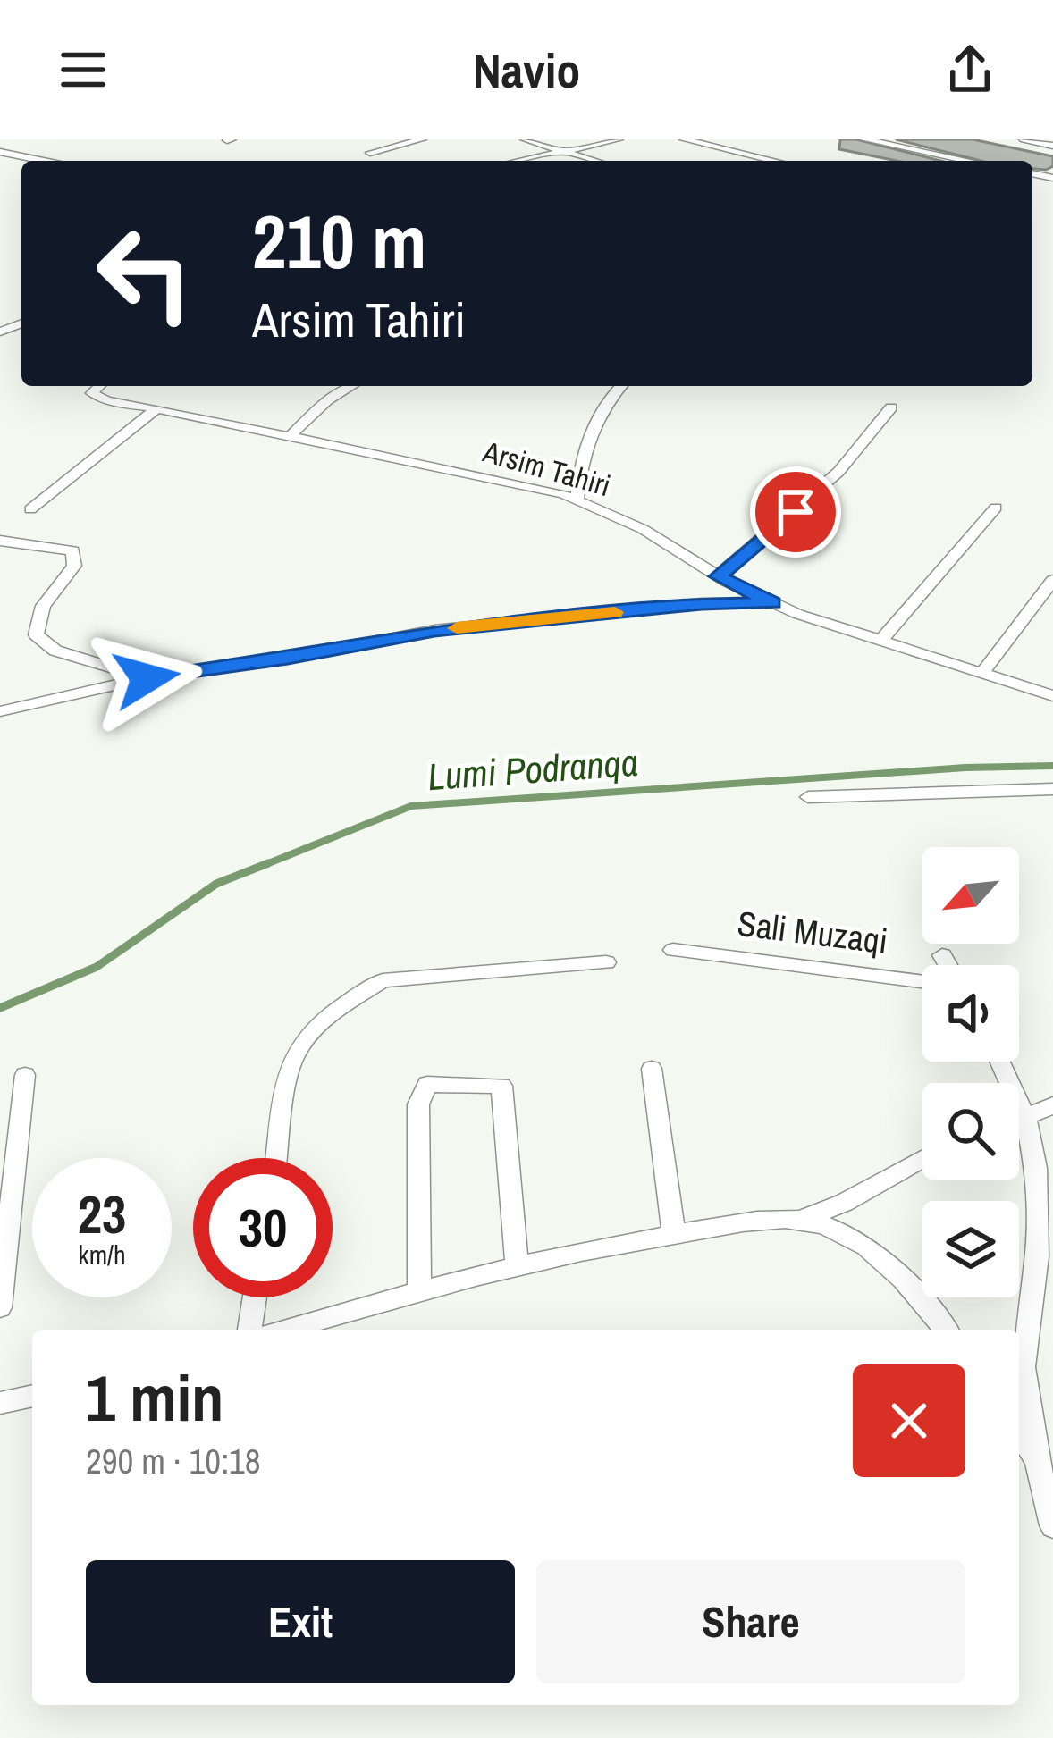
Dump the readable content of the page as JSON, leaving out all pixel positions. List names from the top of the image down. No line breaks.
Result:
{"streets":{"street":["Arsim Tahiri","Sali Muzaqi"]},"water":["Lumi Podranqa"],"north":"bottom left","page":{"header":"Navio","turn":["210 m","Arsim Tahiri"],"speed":"23 km/h","limit":"30","heading":["1 min","290 m · 10:18"],"buttons":["Exit","Share"]}}
